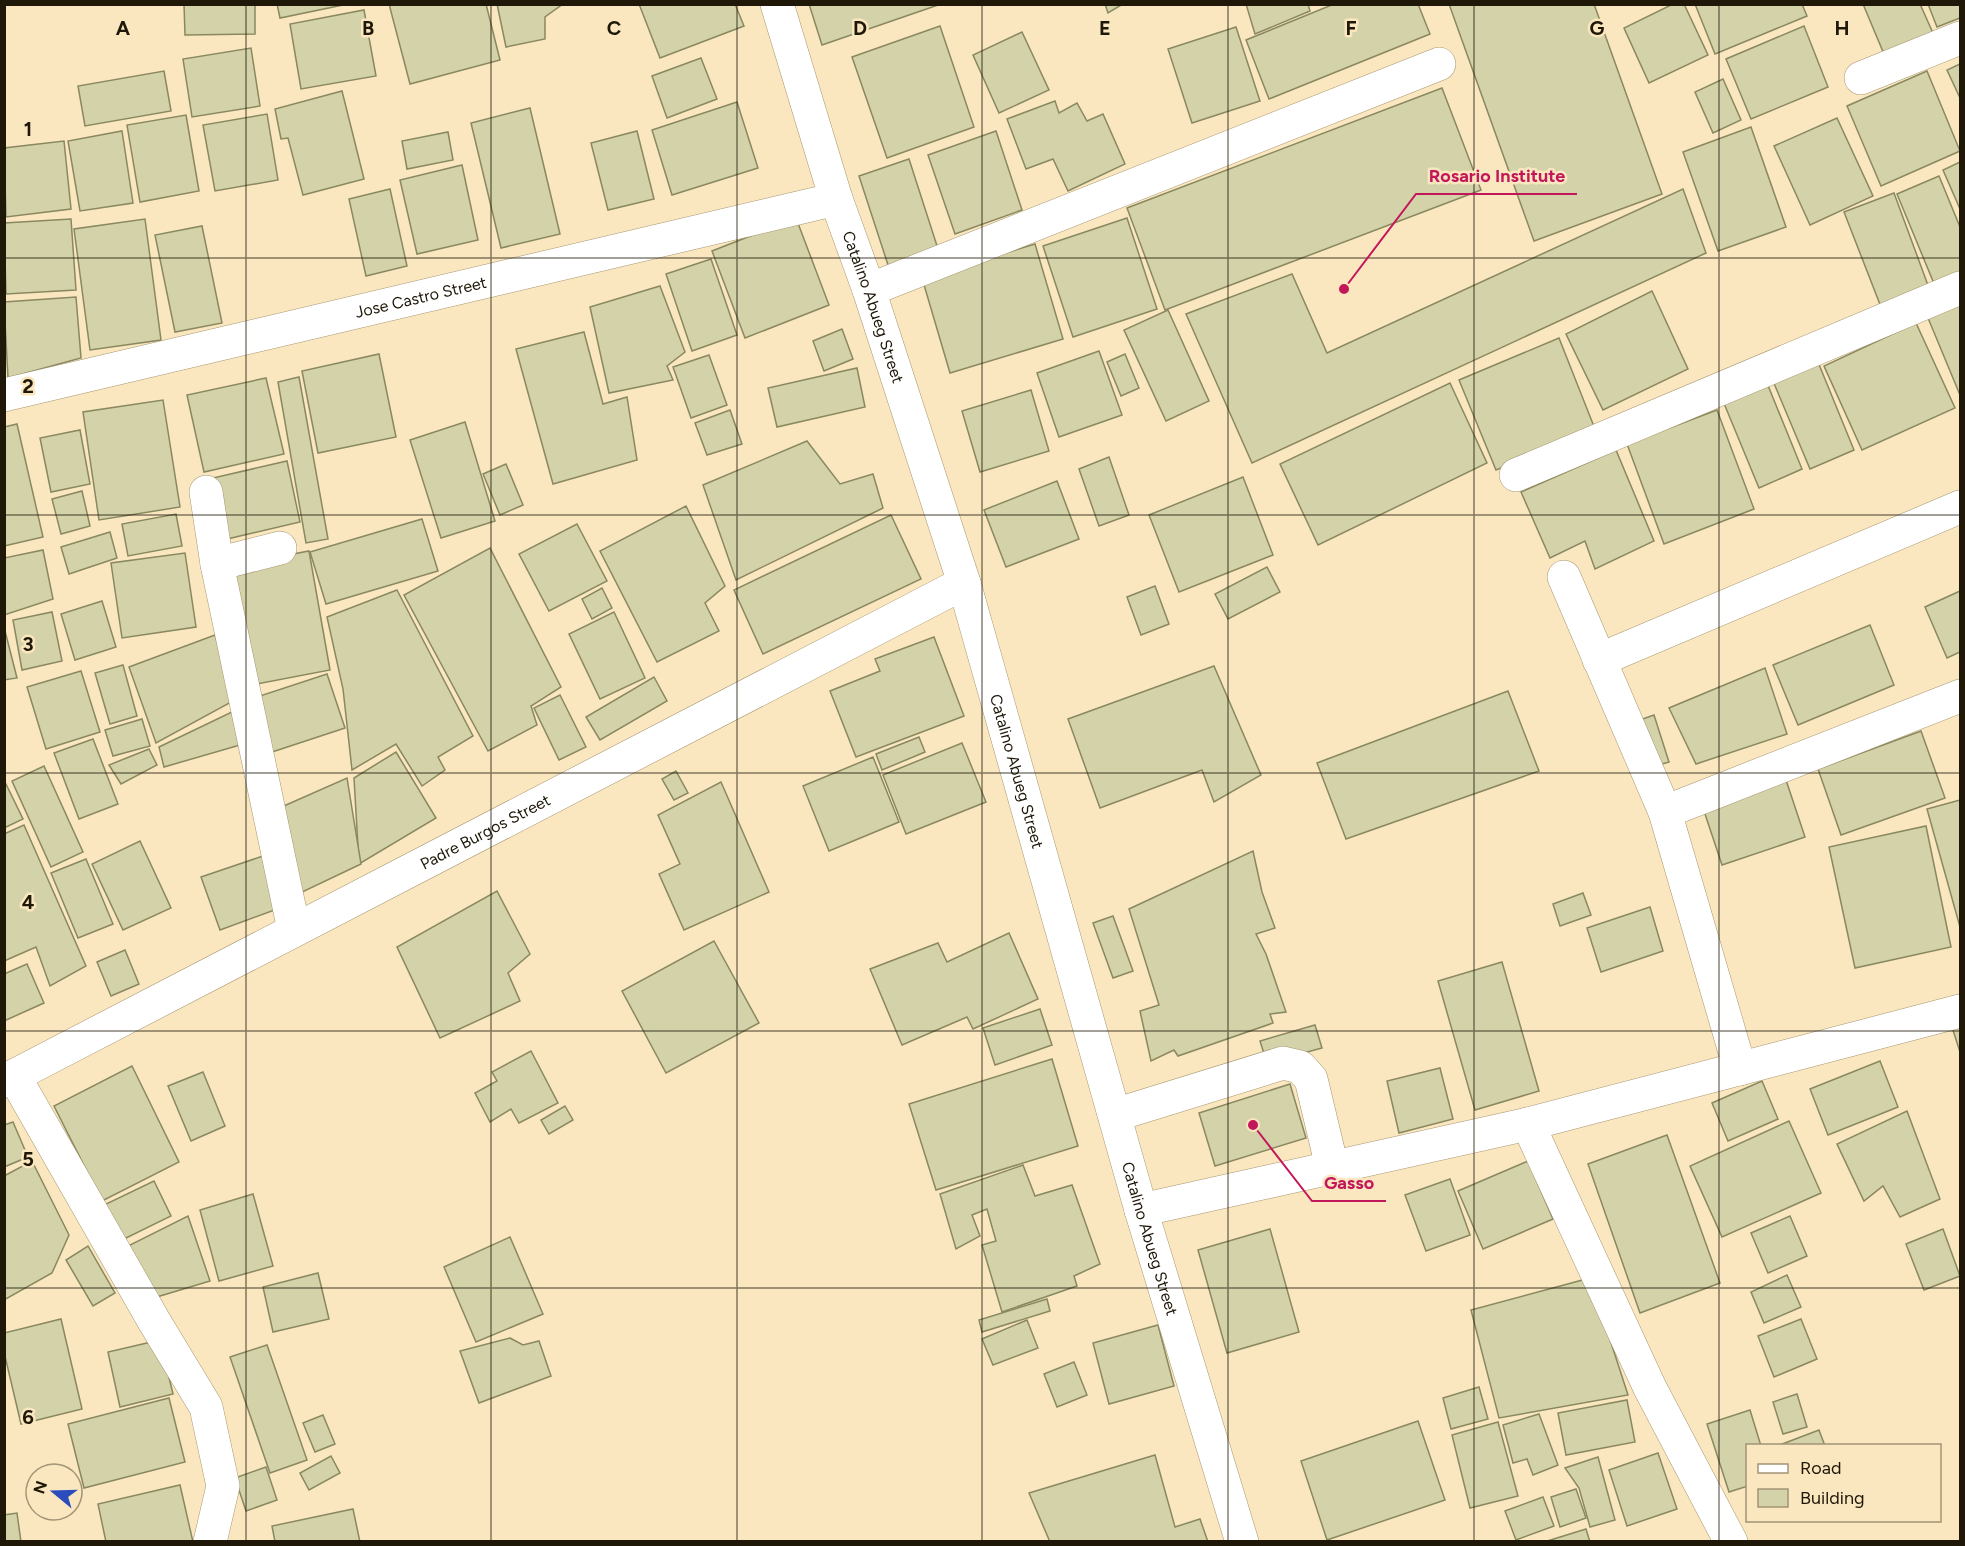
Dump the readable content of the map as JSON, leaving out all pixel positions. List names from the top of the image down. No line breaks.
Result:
{"streets":{"street":["Jose Castro Street","Catalino Abueg Street","Padre Burgos Street"]},"crossings":[["Jose Castro Street","Catalino Abueg Street"],["Catalino Abueg Street","Padre Burgos Street"]],"places":["Rosario Institute","Gasso"],"legend":["Road","Building"],"north":"left","grid":{"columns":["A","B","C","D","E","F","G","H"],"rows":["1","2","3","4","5","6"]}}
